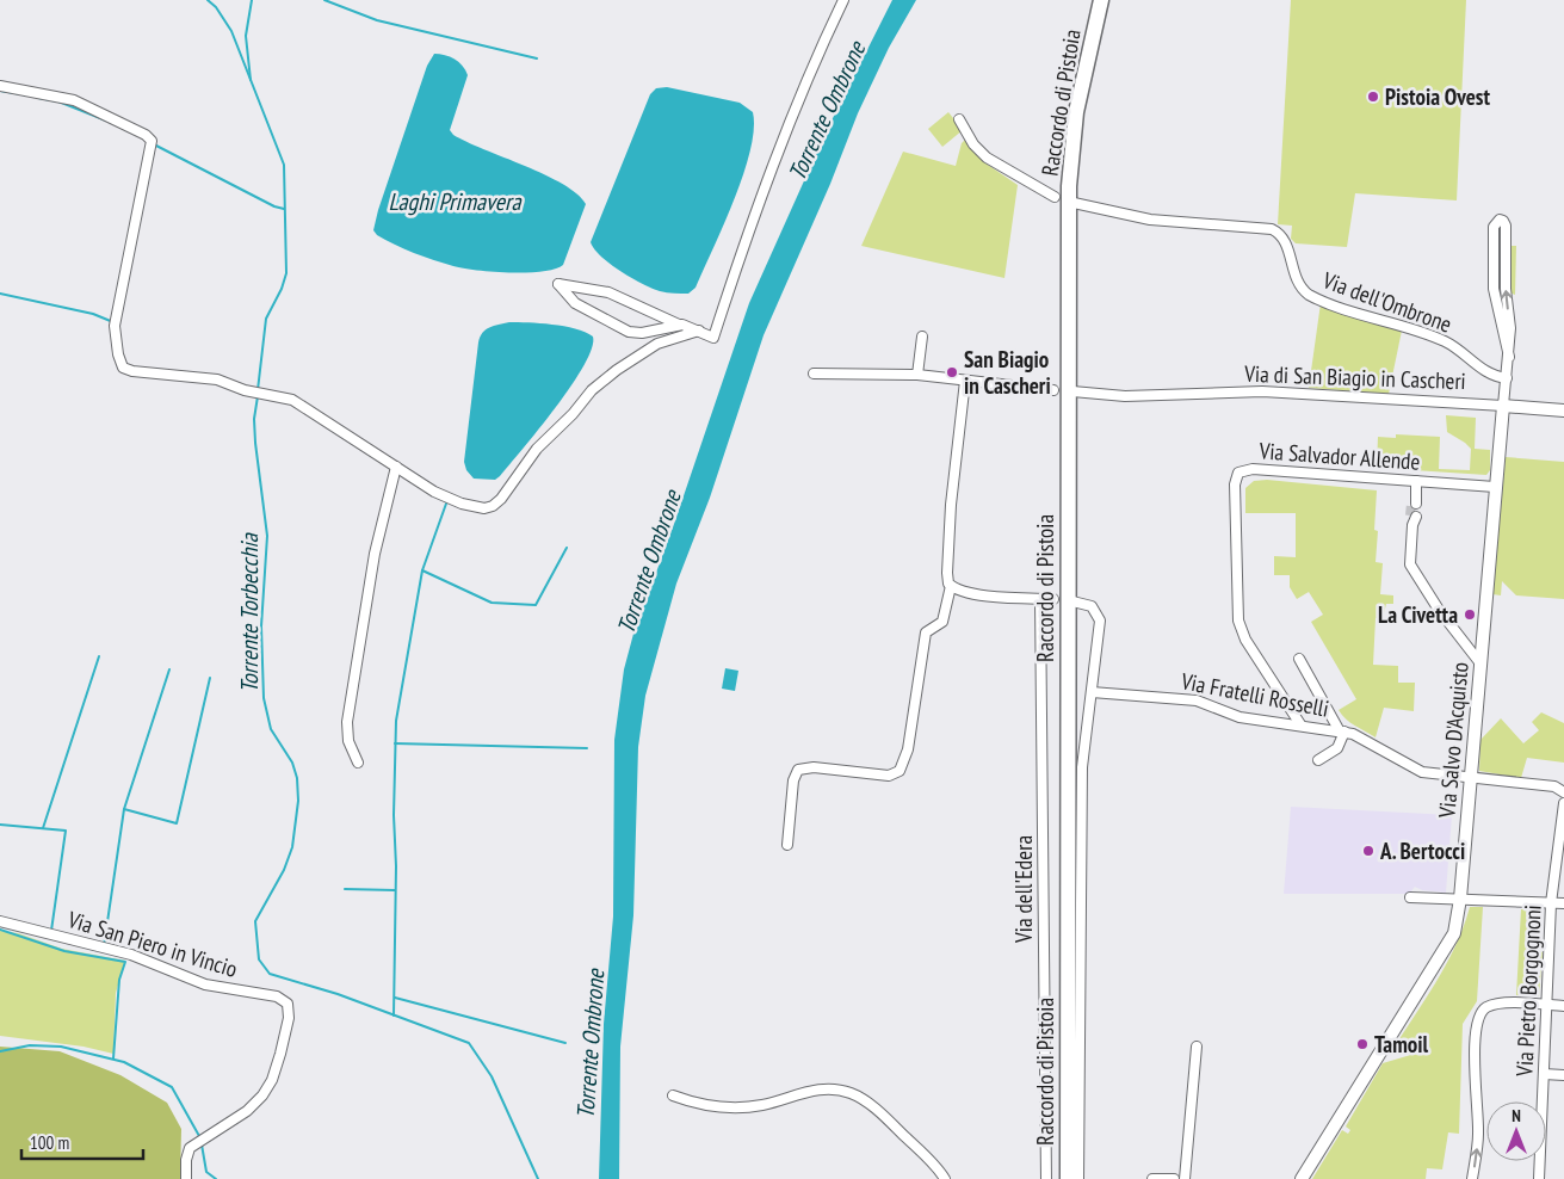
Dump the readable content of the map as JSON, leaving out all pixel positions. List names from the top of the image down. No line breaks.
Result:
{"streets":{"highway":["Raccordo di Pistoia"],"street":["Via dell'Ombrone","Via di San Biagio in Cascheri","Via Salvador Allende","Via Fratelli Rosselli","Via Salvo D'Acquisto","Via dell'Edera","Via San Piero in Vincio","Via Pietro Borgognoni"]},"crossings":[["Via di San Biagio in Cascheri","Via Salvo D'Acquisto"],["Via Salvador Allende","Via Fratelli Rosselli"],["Via Salvador Allende","Via Salvo D'Acquisto"],["Via Fratelli Rosselli","Via Salvo D'Acquisto"]],"water":["Torrente Ombrone","Laghi Primavera","Torrente Torbecchia"],"places":["Pistoia Ovest","San Biagio in Cascheri","La Civetta","A. Bertocci","Tamoil"],"scale_bar":"100 m","north":"top"}
